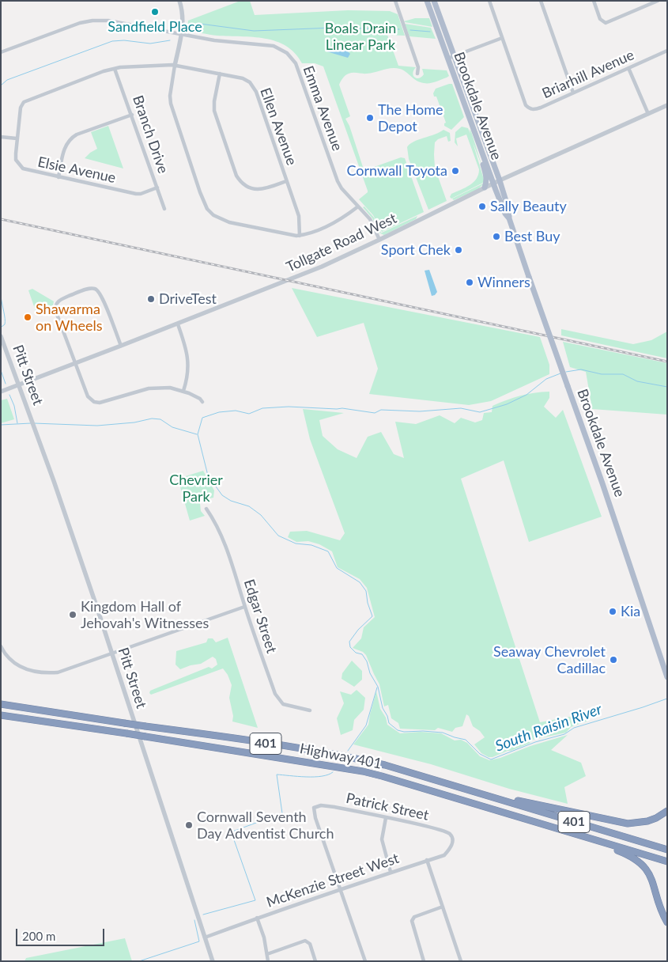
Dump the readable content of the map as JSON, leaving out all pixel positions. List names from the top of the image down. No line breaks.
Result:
{"streets":{"highway":["401","Highway 401"],"main road":["Brookdale Avenue"],"street":["Briarhill Avenue","Emma Avenue","Ellen Avenue","Branch Drive","Elsie Avenue","Tollgate Road West","Pitt Street","Edgar Street","Patrick Street","McKenzie Street West"]},"crossings":[["Brookdale Avenue","Tollgate Road West"],["Emma Avenue","Tollgate Road West"],["Ellen Avenue","Branch Drive"],["Ellen Avenue","Elsie Avenue"],["Branch Drive","Elsie Avenue"],["Tollgate Road West","Pitt Street"],["Pitt Street","McKenzie Street West"],["Patrick Street","McKenzie Street West"]],"water":["South Raisin River"],"parks":["Boals Drain Linear Park","Chevrier Park"],"places":["Sandfield Place","The Home Depot","Cornwall Toyota","Sally Beauty","Best Buy","Sport Chek","Winners","DriveTest","Shawarma on Wheels","Kia","Kingdom Hall of Jehovah's Witnesses","Seaway Chevrolet Cadillac","Cornwall Seventh Day Adventist Church"],"scale_bar":"200 m"}
